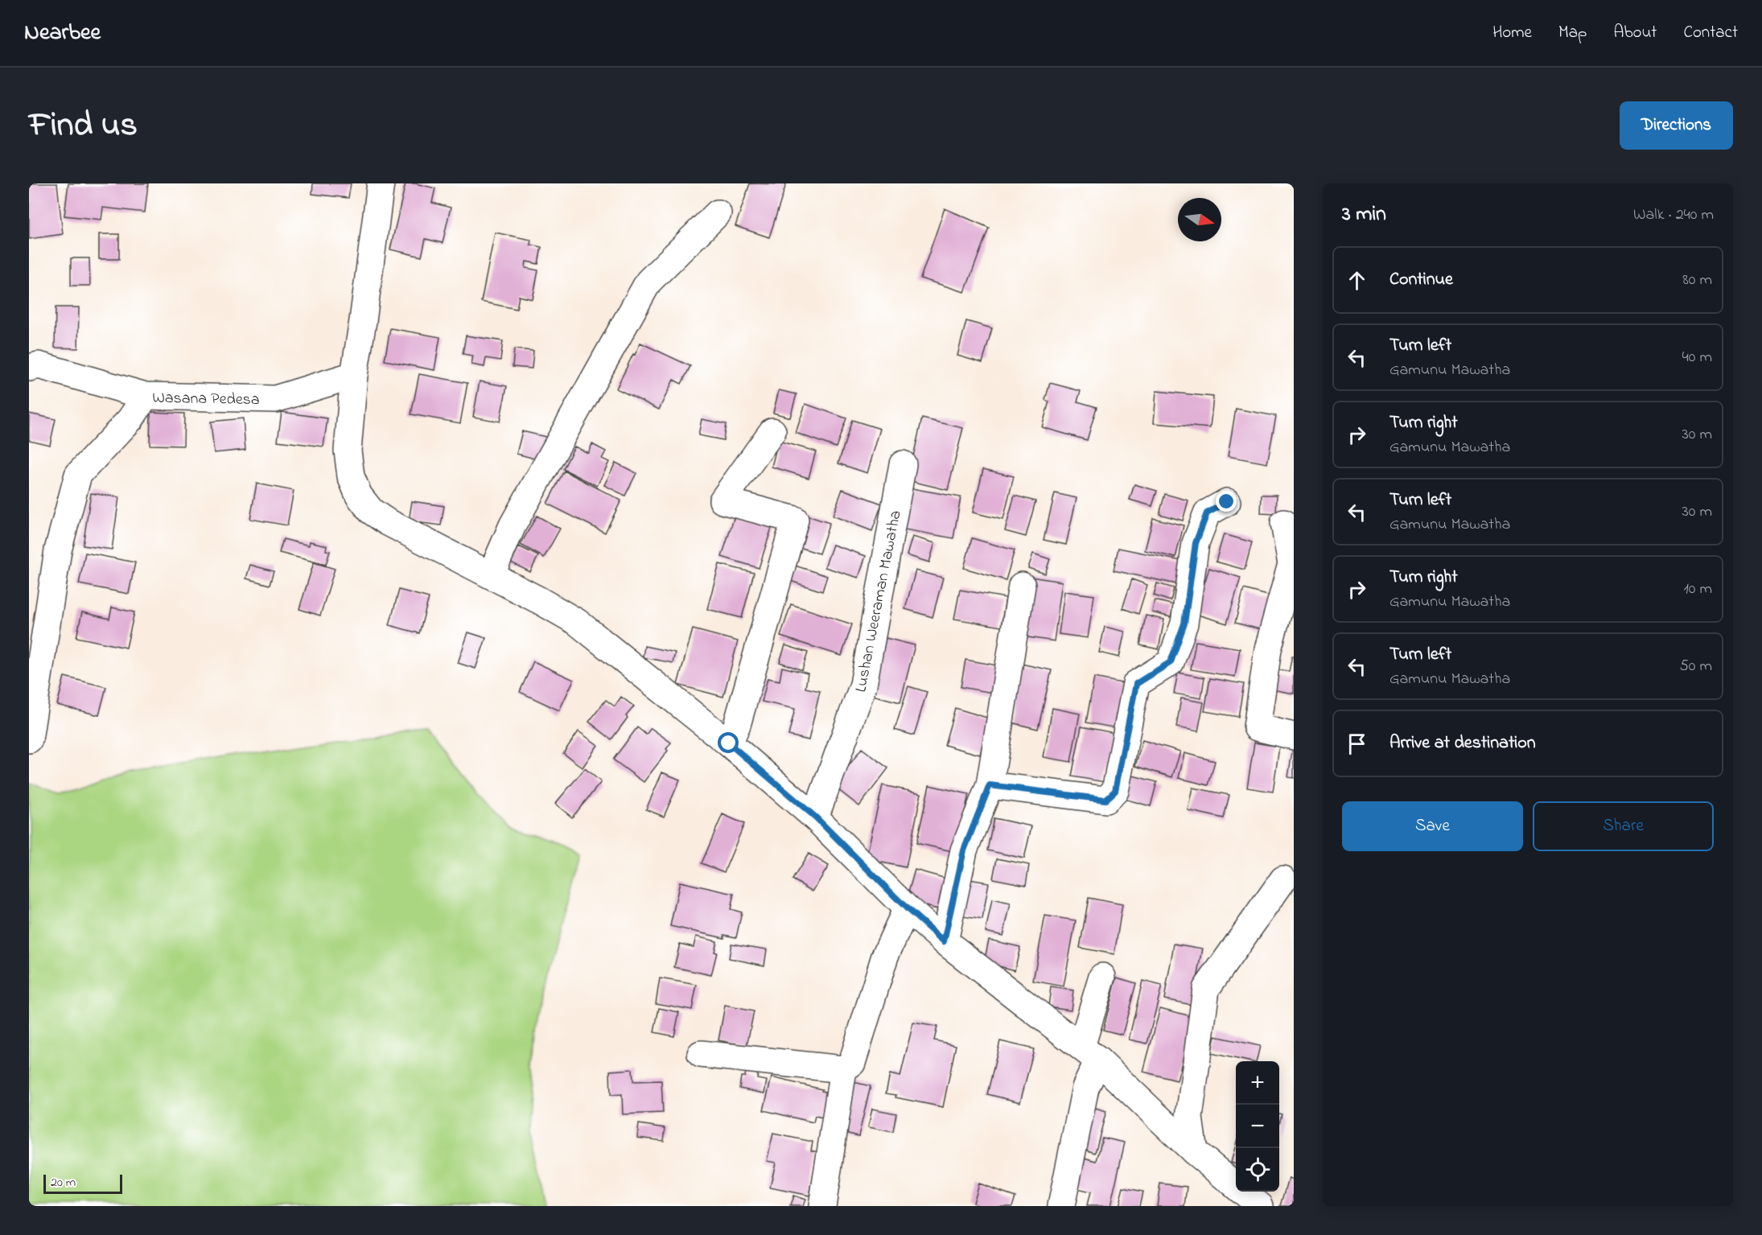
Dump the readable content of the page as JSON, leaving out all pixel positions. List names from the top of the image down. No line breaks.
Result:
{"streets":{"street":["Wasana Pedesa","Lushan Weeraman Mawatha"]},"scale_bar":"20 m","north":"right","page":{"header":"Nearbee","nav":["Home","Map","About","Contact"],"title":"Find us","buttons":["Directions",["Save","Share"]],"heading":["3 min","Walk · 240 m"],"list":[["Continue","80 m"],["Turn left","Gamunu Mawatha","40 m"],["Turn right","Gamunu Mawatha","30 m"],["Turn left","Gamunu Mawatha","30 m"],["Turn right","Gamunu Mawatha","10 m"],["Turn left","Gamunu Mawatha","50 m"],"Arrive at destination"],"map_buttons":["+","−"],"scale":"20 m"}}
